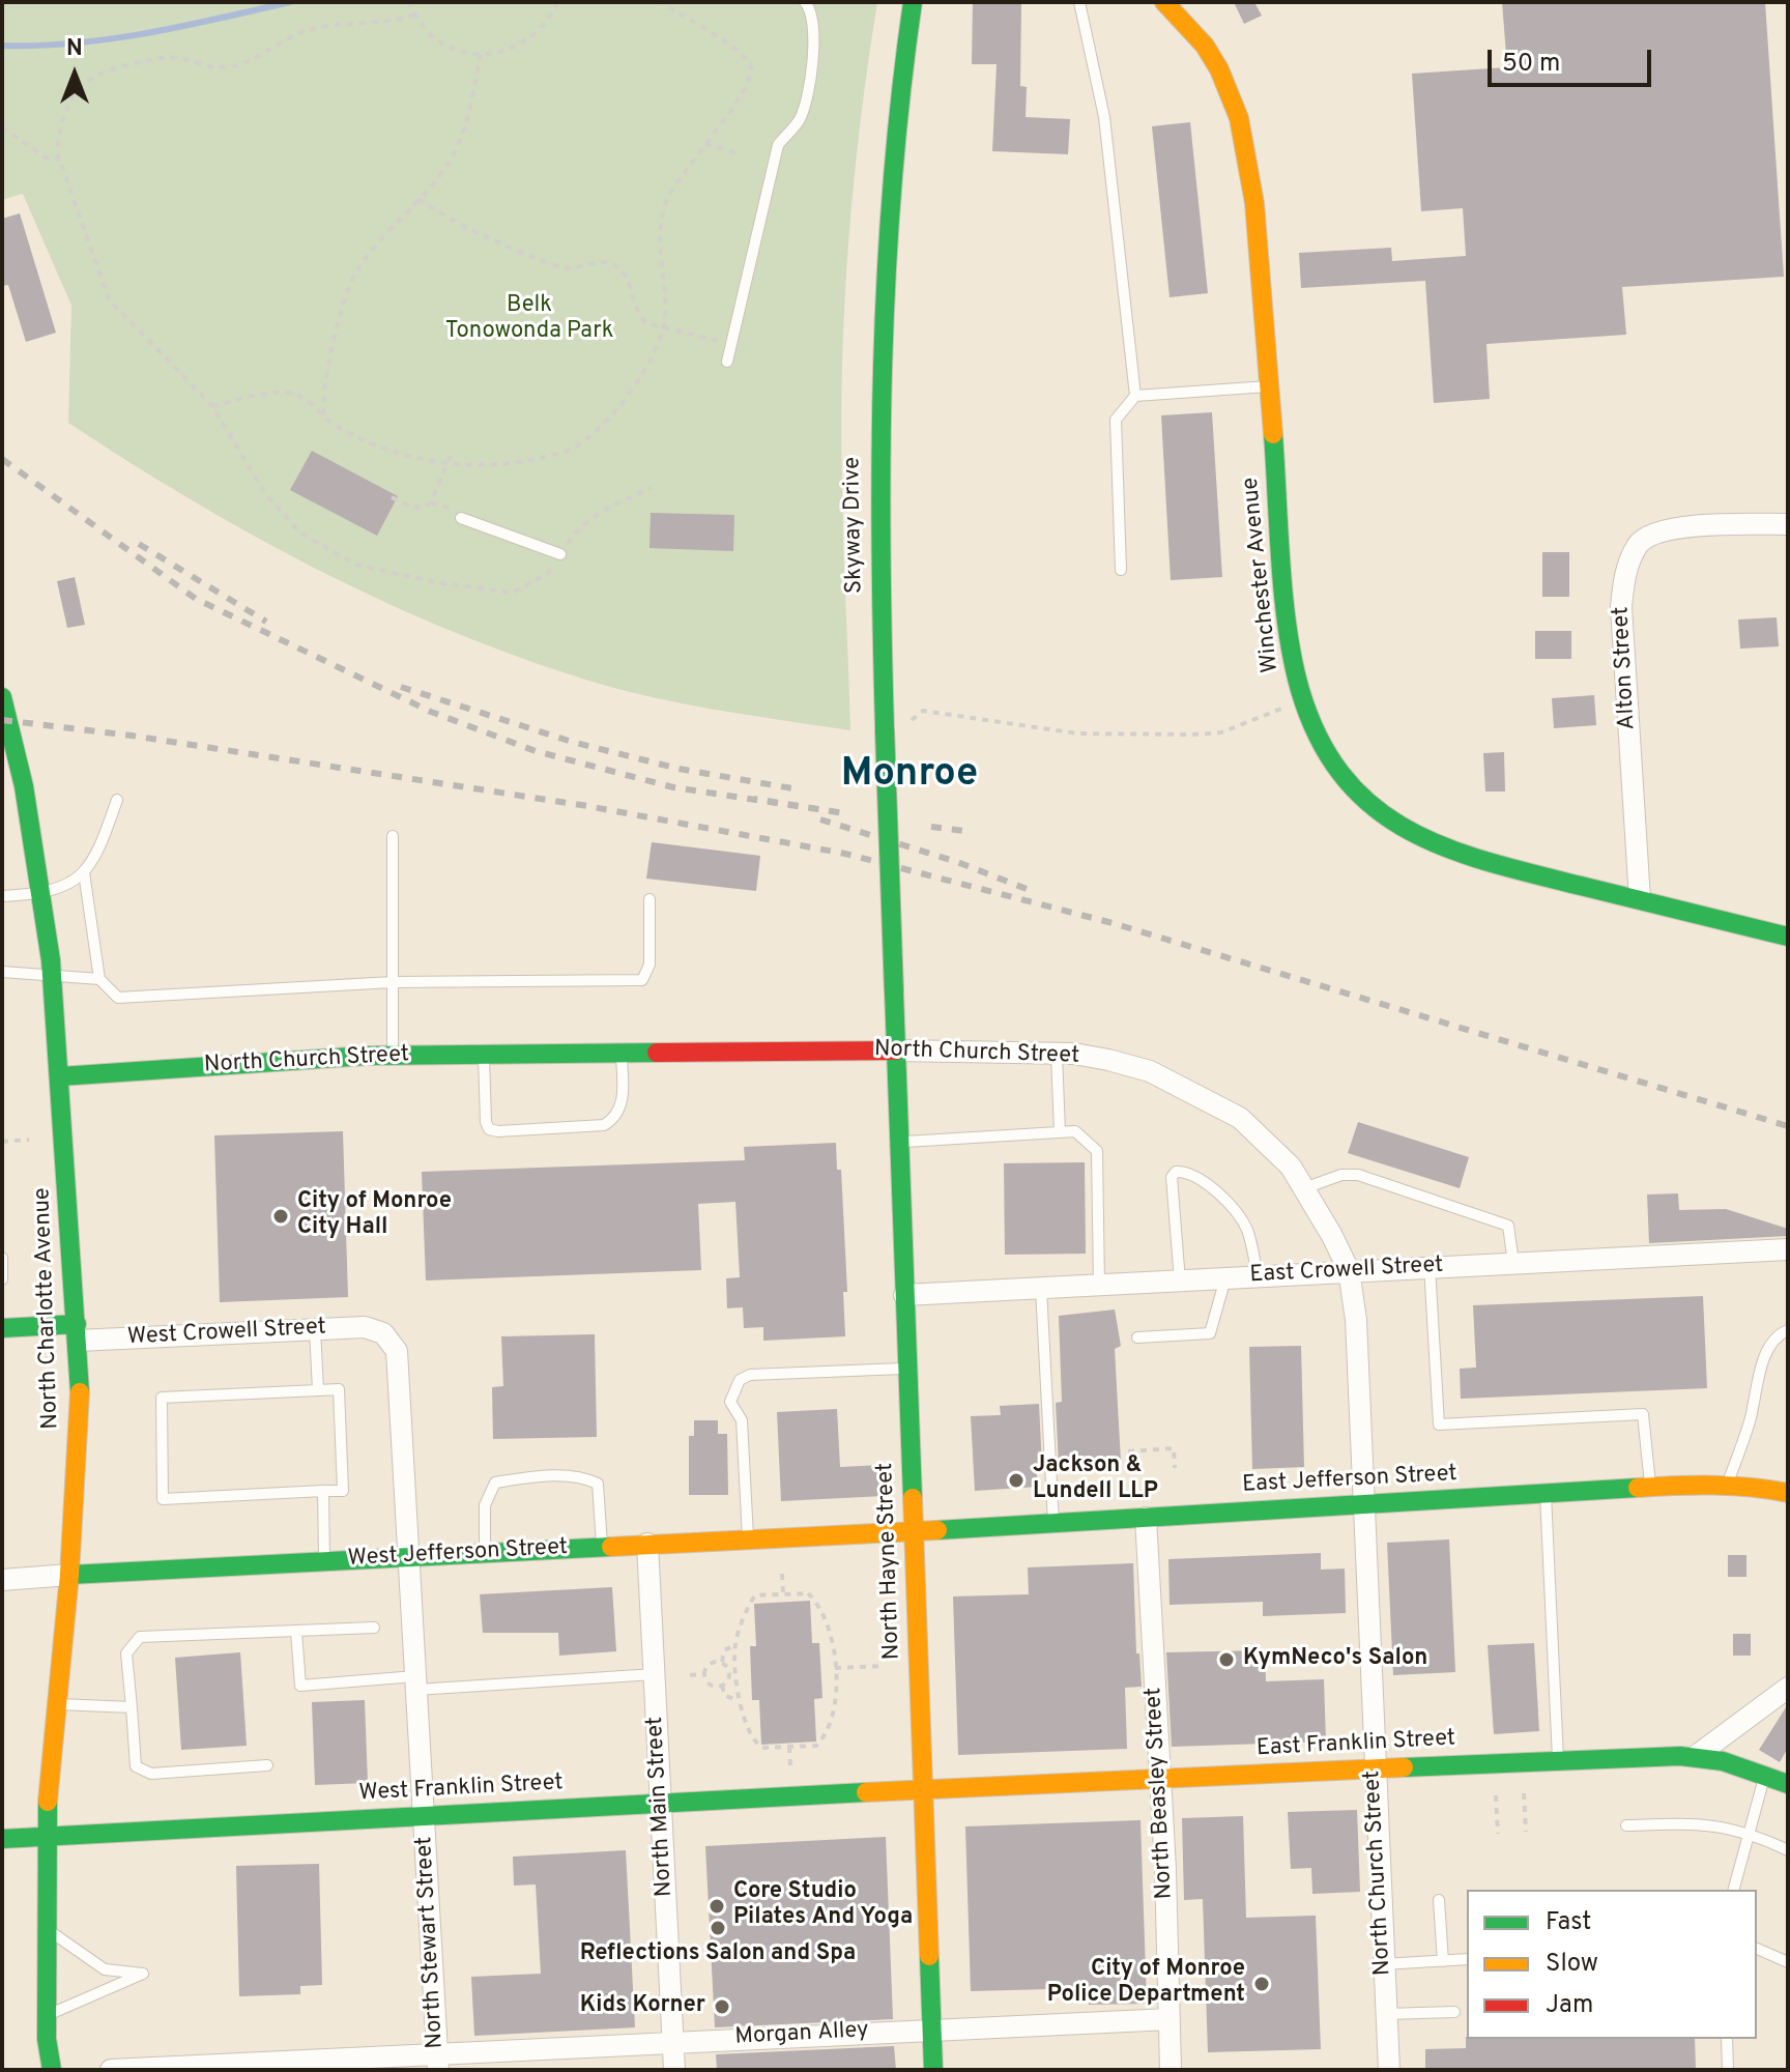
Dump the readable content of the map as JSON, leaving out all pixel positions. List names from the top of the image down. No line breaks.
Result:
{"streets":{"main road":["Skyway Drive","Winchester Avenue","North Church Street","North Charlotte Avenue","West Crowell Street","East Jefferson Street","West Jefferson Street","North Hayne Street","East Franklin Street","West Franklin Street"],"street":["Alton Street","East Crowell Street","North Beasley Street","North Main Street","North Stewart Street","Morgan Alley"]},"crossings":[["Skyway Drive","North Church Street"],["Skyway Drive","North Hayne Street"],["Winchester Avenue","Alton Street"],["North Church Street","East Crowell Street"],["North Church Street","North Charlotte Avenue"],["North Church Street","East Jefferson Street"],["North Church Street","North Hayne Street"],["North Church Street","East Franklin Street"],["East Crowell Street","North Hayne Street"],["North Charlotte Avenue","West Crowell Street"],["North Charlotte Avenue","West Jefferson Street"],["North Charlotte Avenue","West Franklin Street"],["West Crowell Street","North Stewart Street"],["East Jefferson Street","West Jefferson Street"],["East Jefferson Street","North Hayne Street"],["East Jefferson Street","North Beasley Street"],["West Jefferson Street","North Hayne Street"],["West Jefferson Street","North Main Street"],["West Jefferson Street","North Stewart Street"],["North Hayne Street","East Franklin Street"],["North Hayne Street","West Franklin Street"],["North Hayne Street","Morgan Alley"],["East Franklin Street","West Franklin Street"],["East Franklin Street","North Beasley Street"],["West Franklin Street","North Main Street"],["West Franklin Street","North Stewart Street"],["North Beasley Street","Morgan Alley"],["North Main Street","Morgan Alley"],["North Stewart Street","Morgan Alley"]],"districts":["Monroe"],"parks":["Belk Tonowonda Park"],"places":["City of Monroe City Hall","Jackson & Lundell LLP","KymNeco's Salon","Core Studio Pilates And Yoga","Reflections Salon and Spa","City of Monroe Police Department","Kids Korner"],"legend":["Fast","Slow","Jam"],"scale_bar":"50 m","north":"top"}
